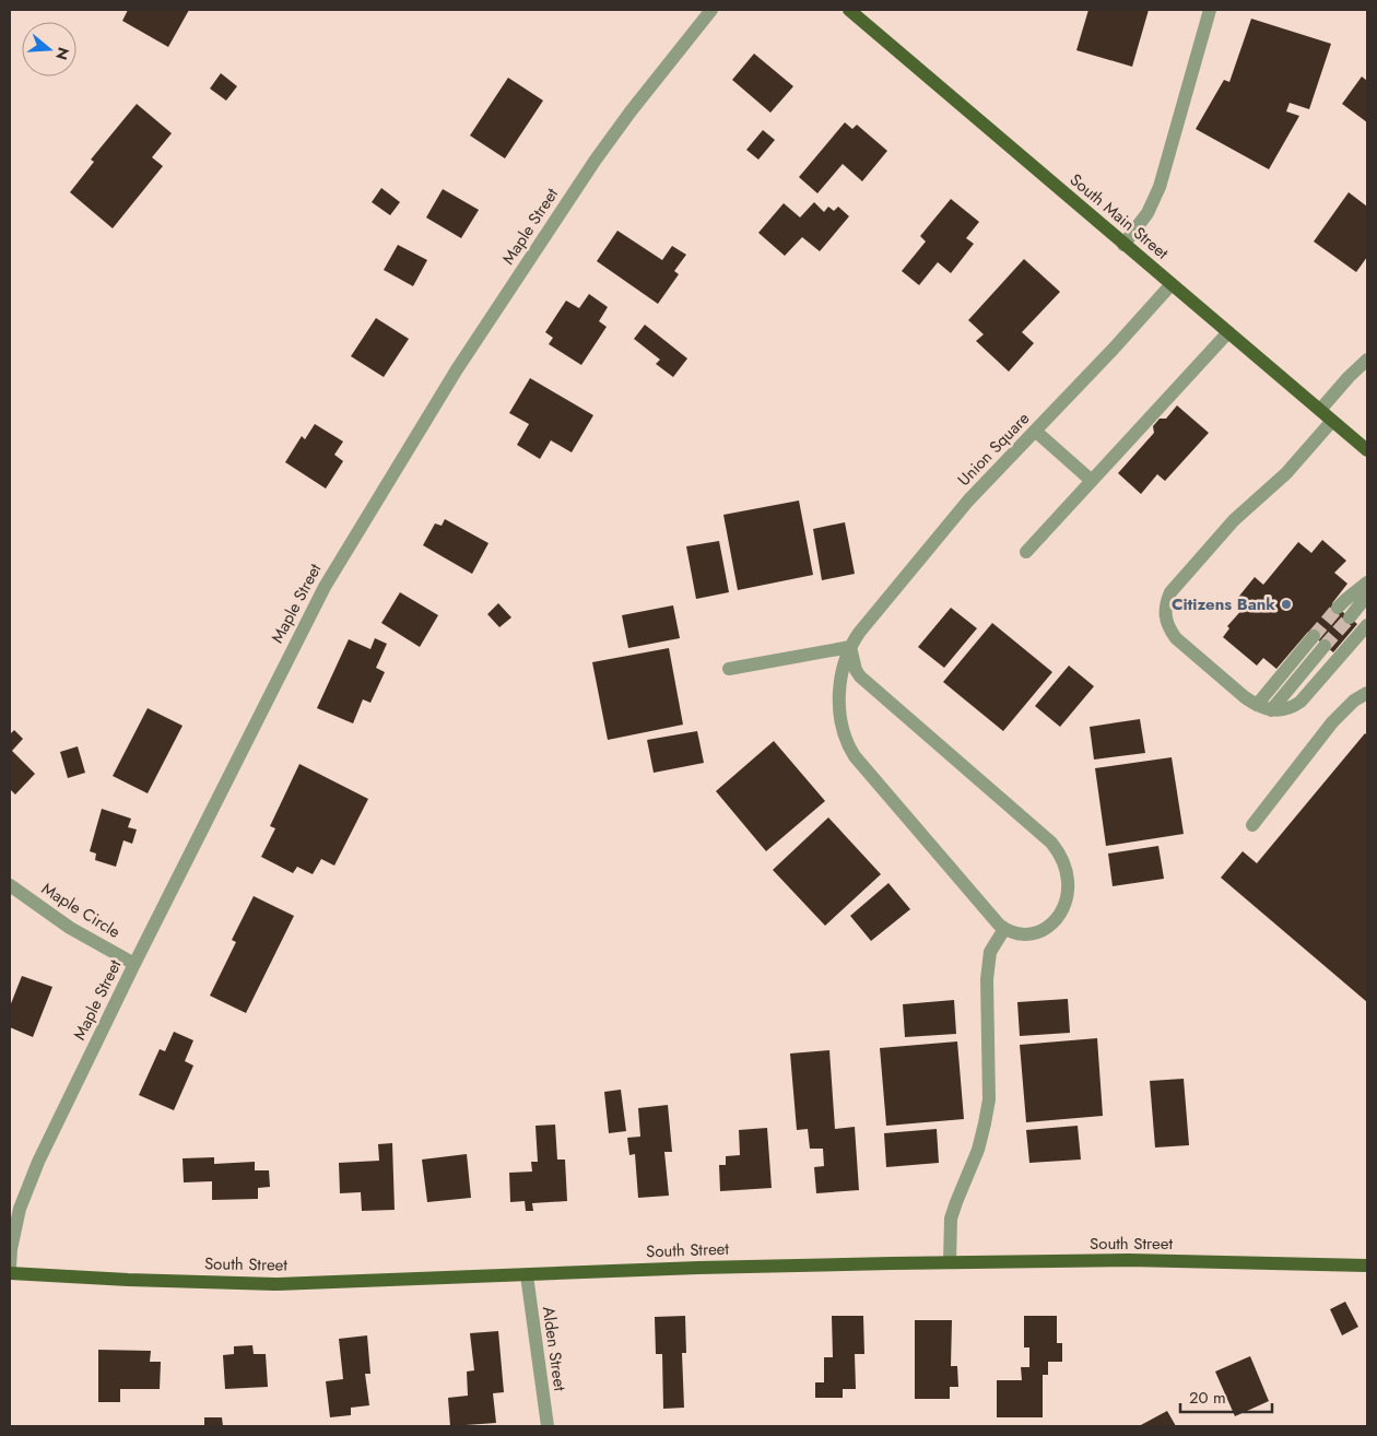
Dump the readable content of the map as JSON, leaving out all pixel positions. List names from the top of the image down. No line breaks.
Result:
{"streets":{"main road":["South Main Street","South Street"],"street":["Maple Street","Union Square","Maple Circle","Alden Street"]},"crossings":[["South Main Street","Union Square"],["Maple Street","Maple Circle"],["South Street","Alden Street"]],"places":["Citizens Bank"],"scale_bar":"20 m","north":"right"}
